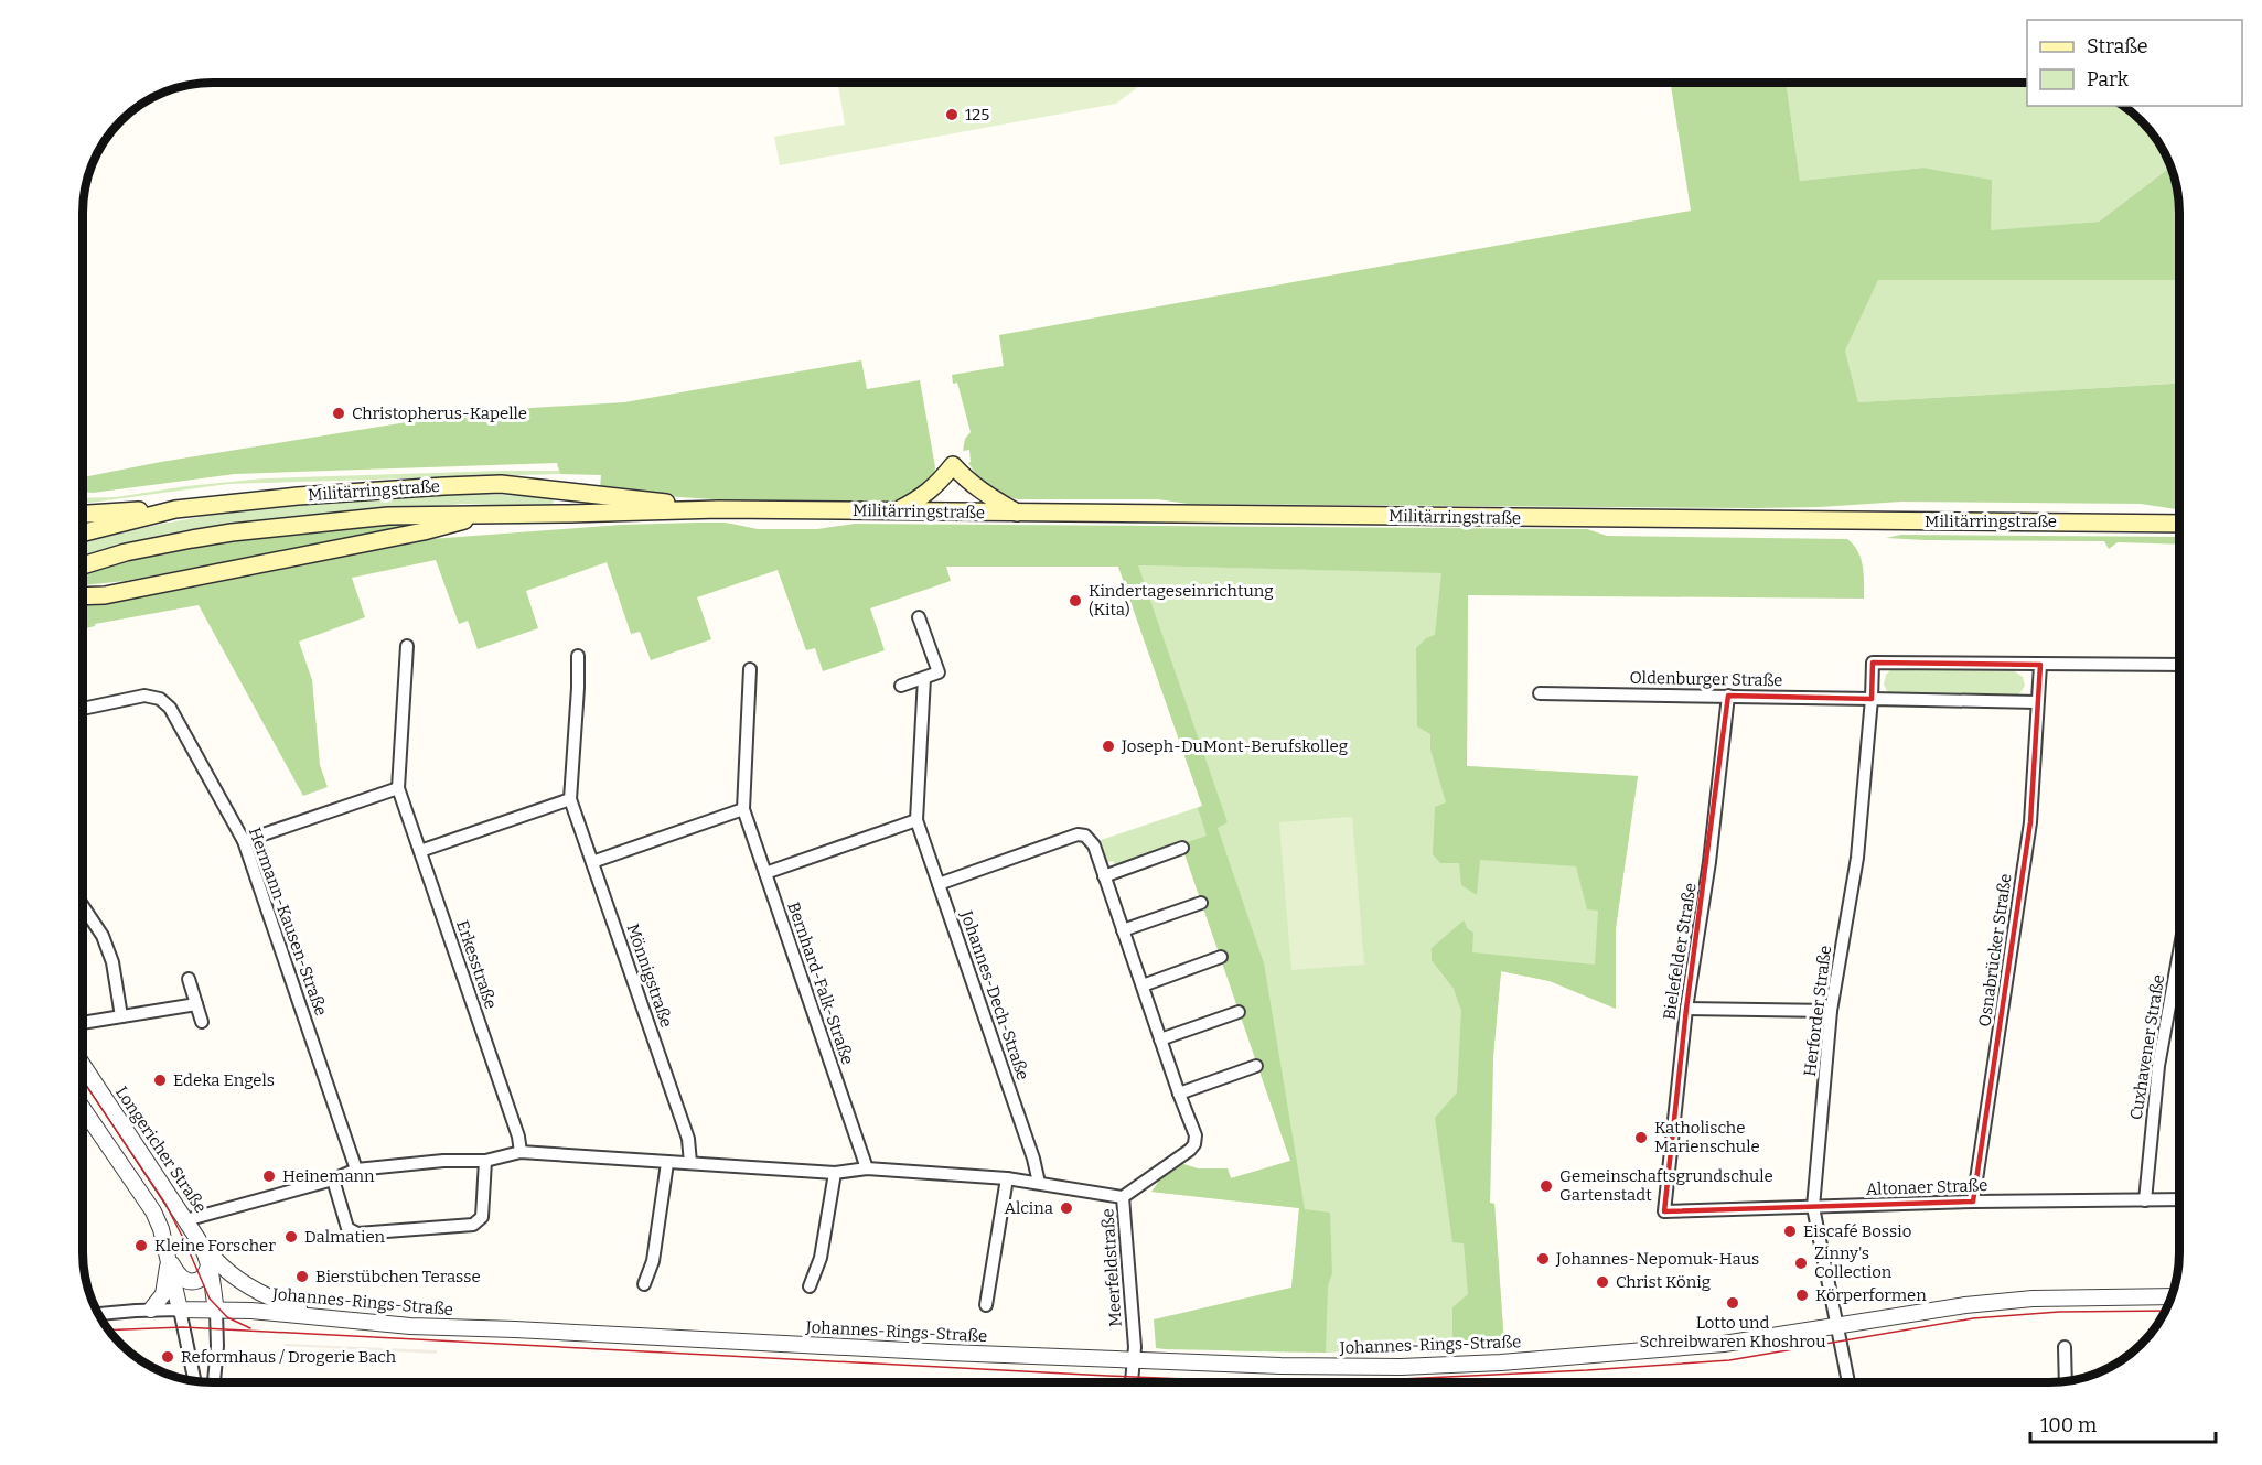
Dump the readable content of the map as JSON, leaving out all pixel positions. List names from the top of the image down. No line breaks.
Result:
{"streets":{"main road":["Militärringstraße"],"street":["Oldenburger Straße","Hermann-Kausen-Straße","Osnabrücker Straße","Bielefelder Straße","Erkesstraße","Mönnigstraße","Bernhard-Falk-Straße","Johannes-Dech-Straße","Herforder Straße","Cuxhavener Straße","Longericher Straße","Altonaer Straße","Meerfeldstraße","Johannes-Rings-Straße"]},"crossings":[["Oldenburger Straße","Osnabrücker Straße"],["Oldenburger Straße","Bielefelder Straße"],["Oldenburger Straße","Herforder Straße"],["Osnabrücker Straße","Altonaer Straße"],["Bielefelder Straße","Altonaer Straße"],["Johannes-Dech-Straße","Meerfeldstraße"],["Herforder Straße","Altonaer Straße"],["Herforder Straße","Johannes-Rings-Straße"],["Cuxhavener Straße","Altonaer Straße"],["Longericher Straße","Johannes-Rings-Straße"],["Meerfeldstraße","Johannes-Rings-Straße"]],"places":["125","Christopherus-Kapelle","Kindertageseinrichtung (Kita)","Joseph-DuMont-Berufskolleg","Edeka Engels","Katholische Marienschule","Heinemann","Gemeinschaftsgrundschule Gartenstadt","Alcina","Eiscafé Bossio","Dalmatien","Kleine Forscher","Johannes-Nepomuk-Haus","Zinny's Collection","Bierstübchen Terasse","Christ König","Körperformen","Lotto und Schreibwaren Khoshrou","Reformhaus / Drogerie Bach"],"legend":["Straße","Park"],"scale_bar":"100 m"}
